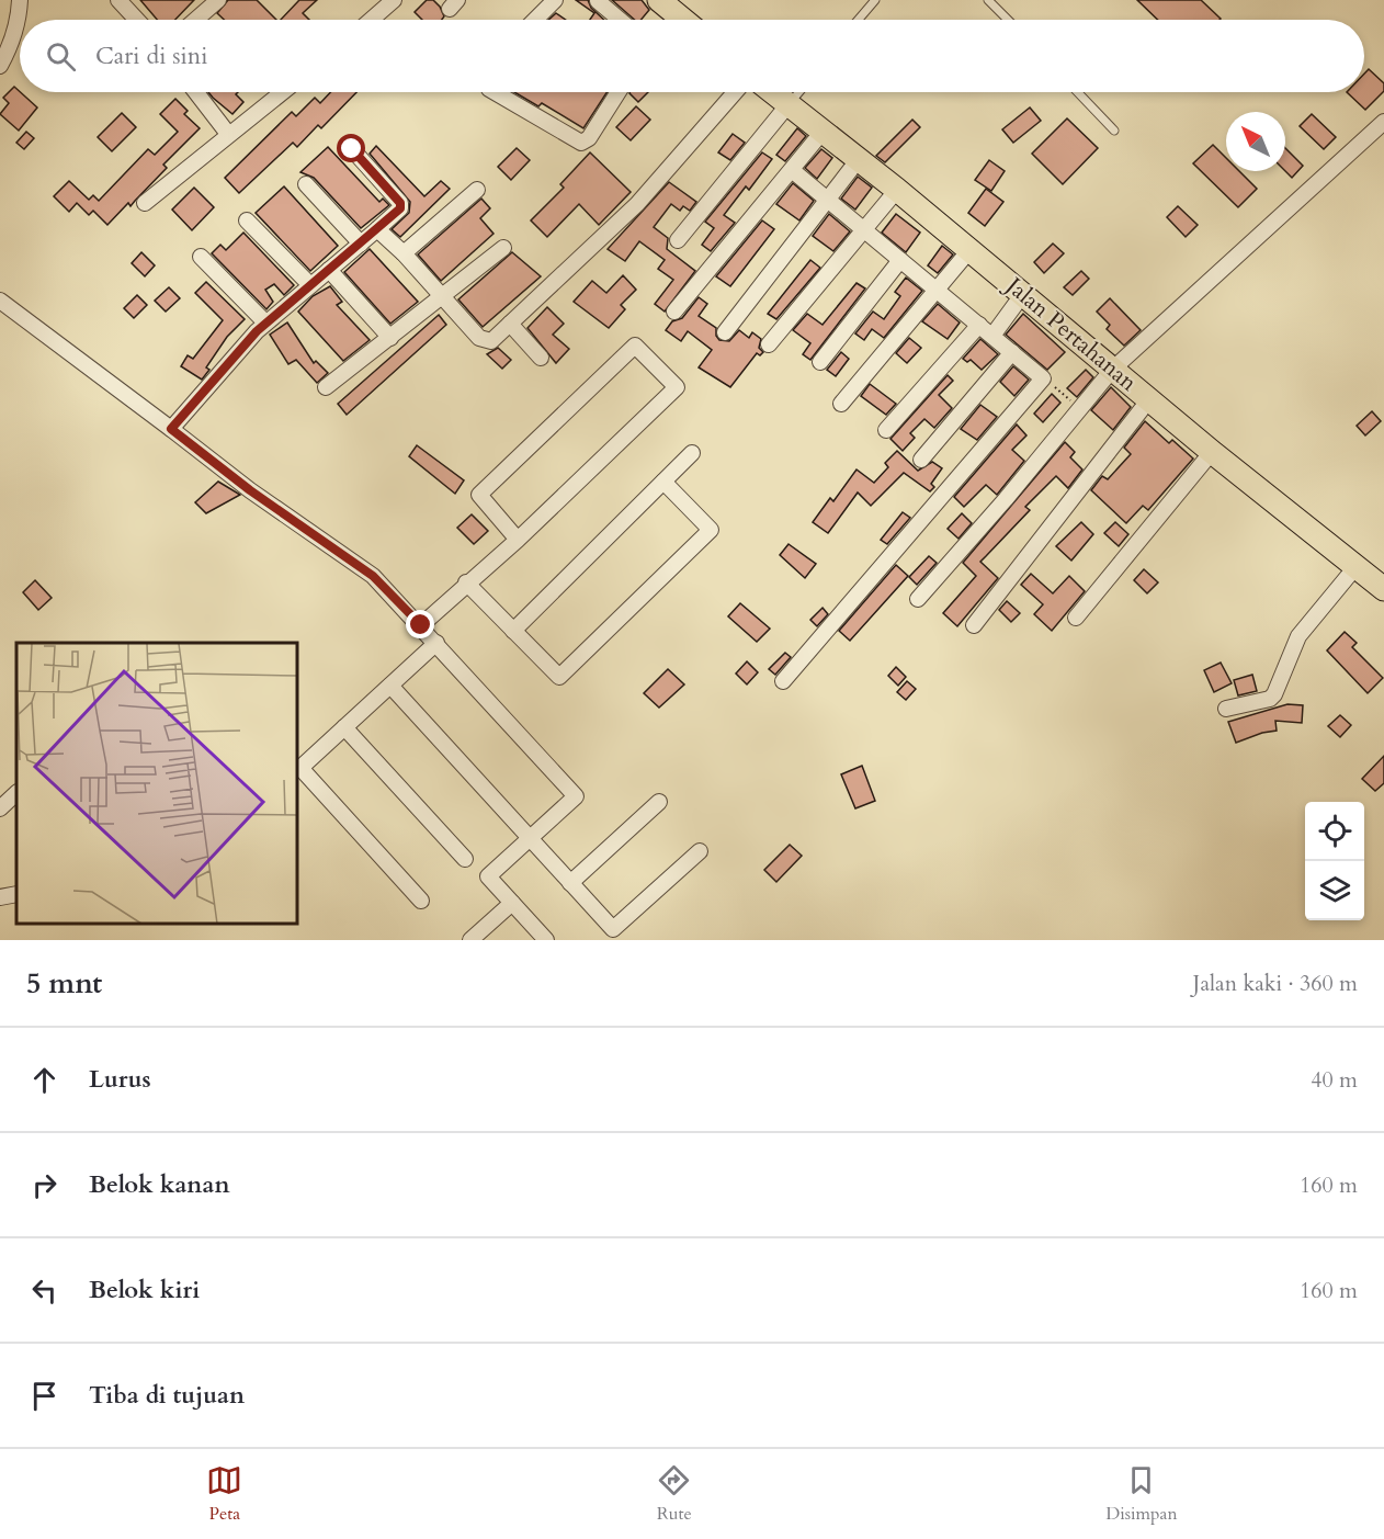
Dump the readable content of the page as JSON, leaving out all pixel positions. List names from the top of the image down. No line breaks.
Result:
{"streets":{"main road":["Jalan Pertahanan"]},"north":"top left","page":{"search":"Cari di sini","heading":["5 mnt","Jalan kaki · 360 m"],"list":[["Lurus","40 m"],["Belok kanan","160 m"],["Belok kiri","160 m"],"Tiba di tujuan"],"nav":["Peta","Rute","Disimpan"]}}
